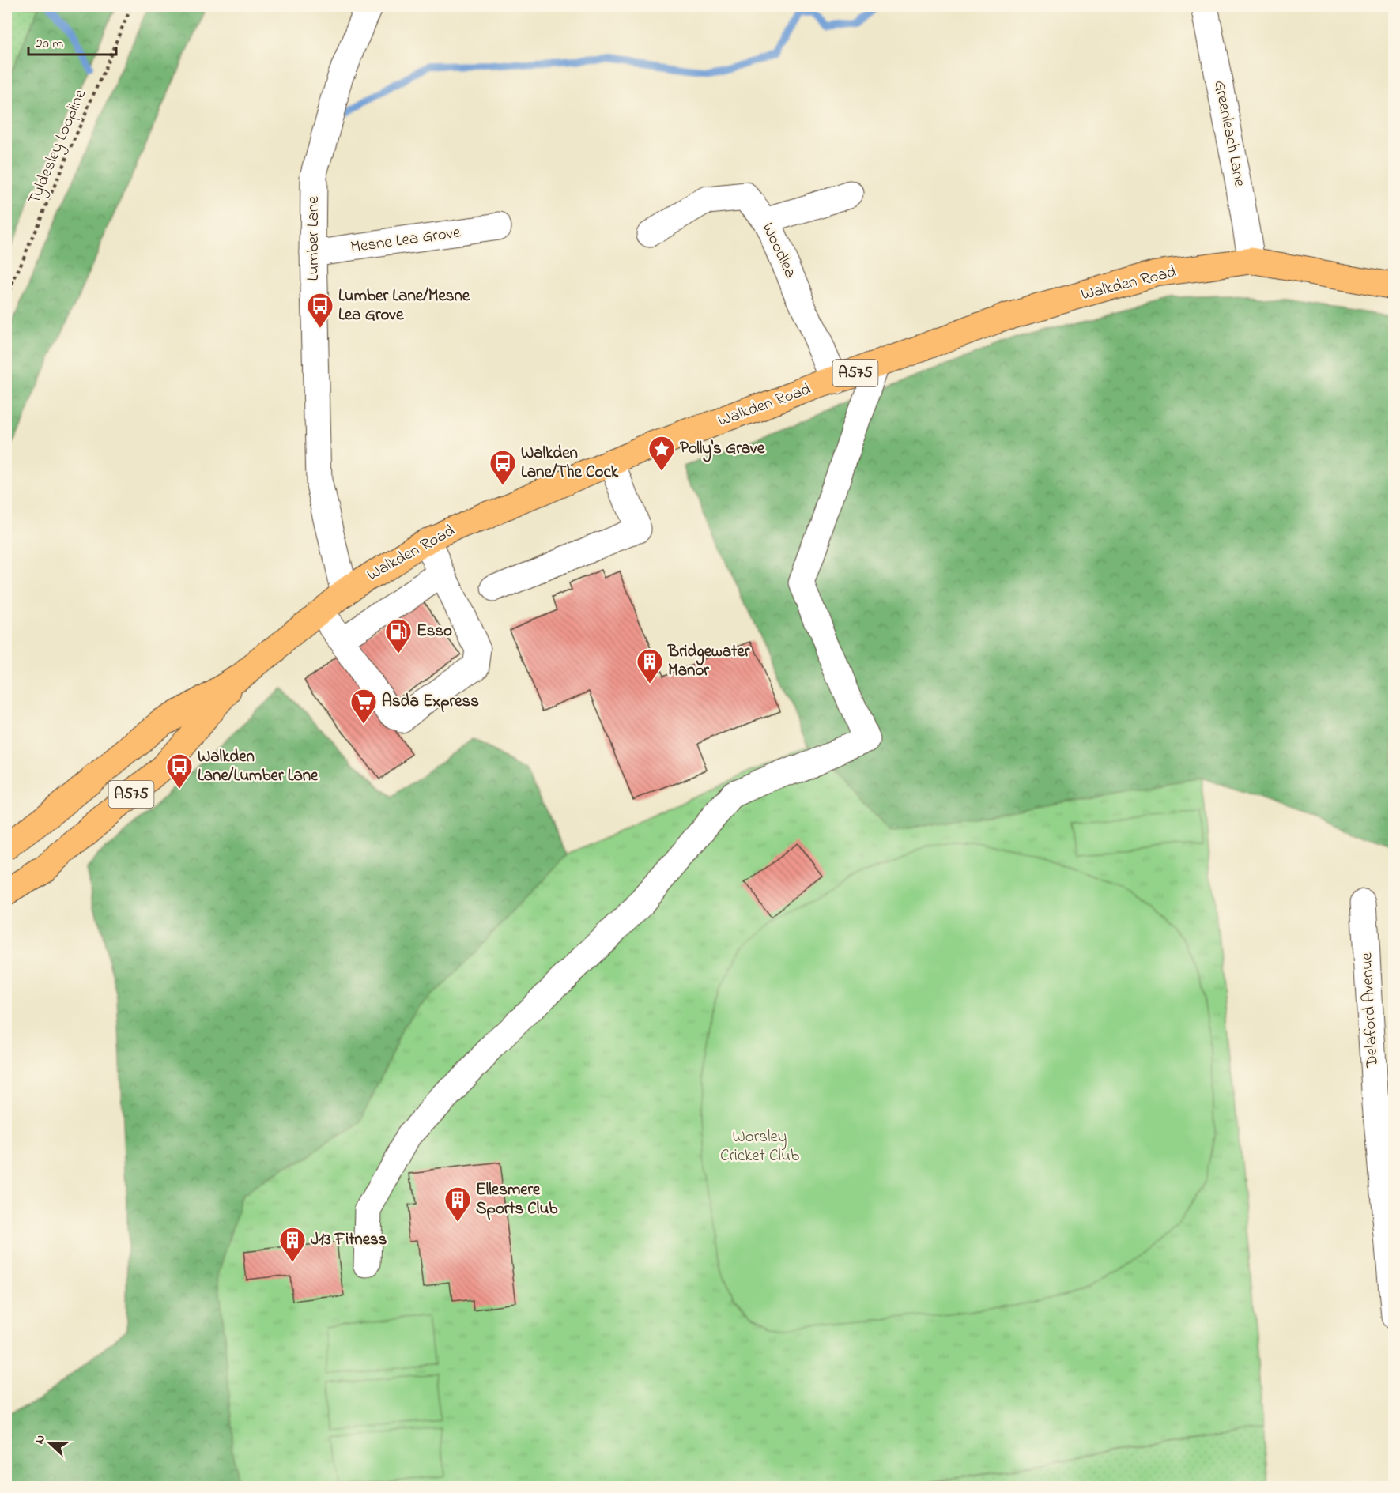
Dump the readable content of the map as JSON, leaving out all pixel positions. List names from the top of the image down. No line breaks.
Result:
{"streets":{"highway":["Walkden Road","A575"],"street":["Greenleach Lane","Lumber Lane","Mesne Lea Grove","Woodlea","Delaford Avenue"],"path":["Tyldesley Loopline"]},"crossings":[["Greenleach Lane","Walkden Road"],["Lumber Lane","Mesne Lea Grove"],["Lumber Lane","Walkden Road"],["Woodlea","Walkden Road"]],"parks":["Worsley Cricket Club"],"places":{"bus stop":["Lumber Lane/Mesne Lea Grove","Walkden Lane/The Cock","Walkden Lane/Lumber Lane"],"place":["Polly's Grave"],"fuel station":["Esso"],"building":["Bridgewater Manor","Ellesmere Sports Club","J13 Fitness"],"supermarket":["Asda Express"]},"scale_bar":"20 m","north":"left"}
